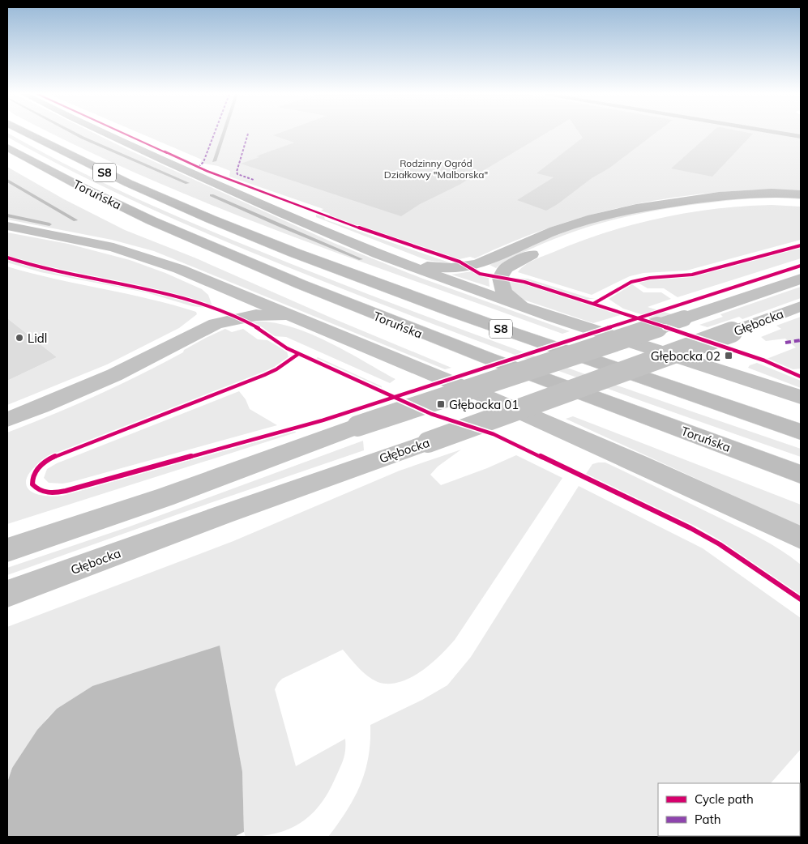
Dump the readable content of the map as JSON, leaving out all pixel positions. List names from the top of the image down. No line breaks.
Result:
{"streets":{"highway":["S8","Toruńska"],"street":["Głębocka"]},"parks":["Rodzinny Ogród Działkowy \"Malborska\""],"places":{"other":["Lidl"],"transit":["Głębocka 02","Głębocka 01"]},"legend":["Cycle path","Path"]}
